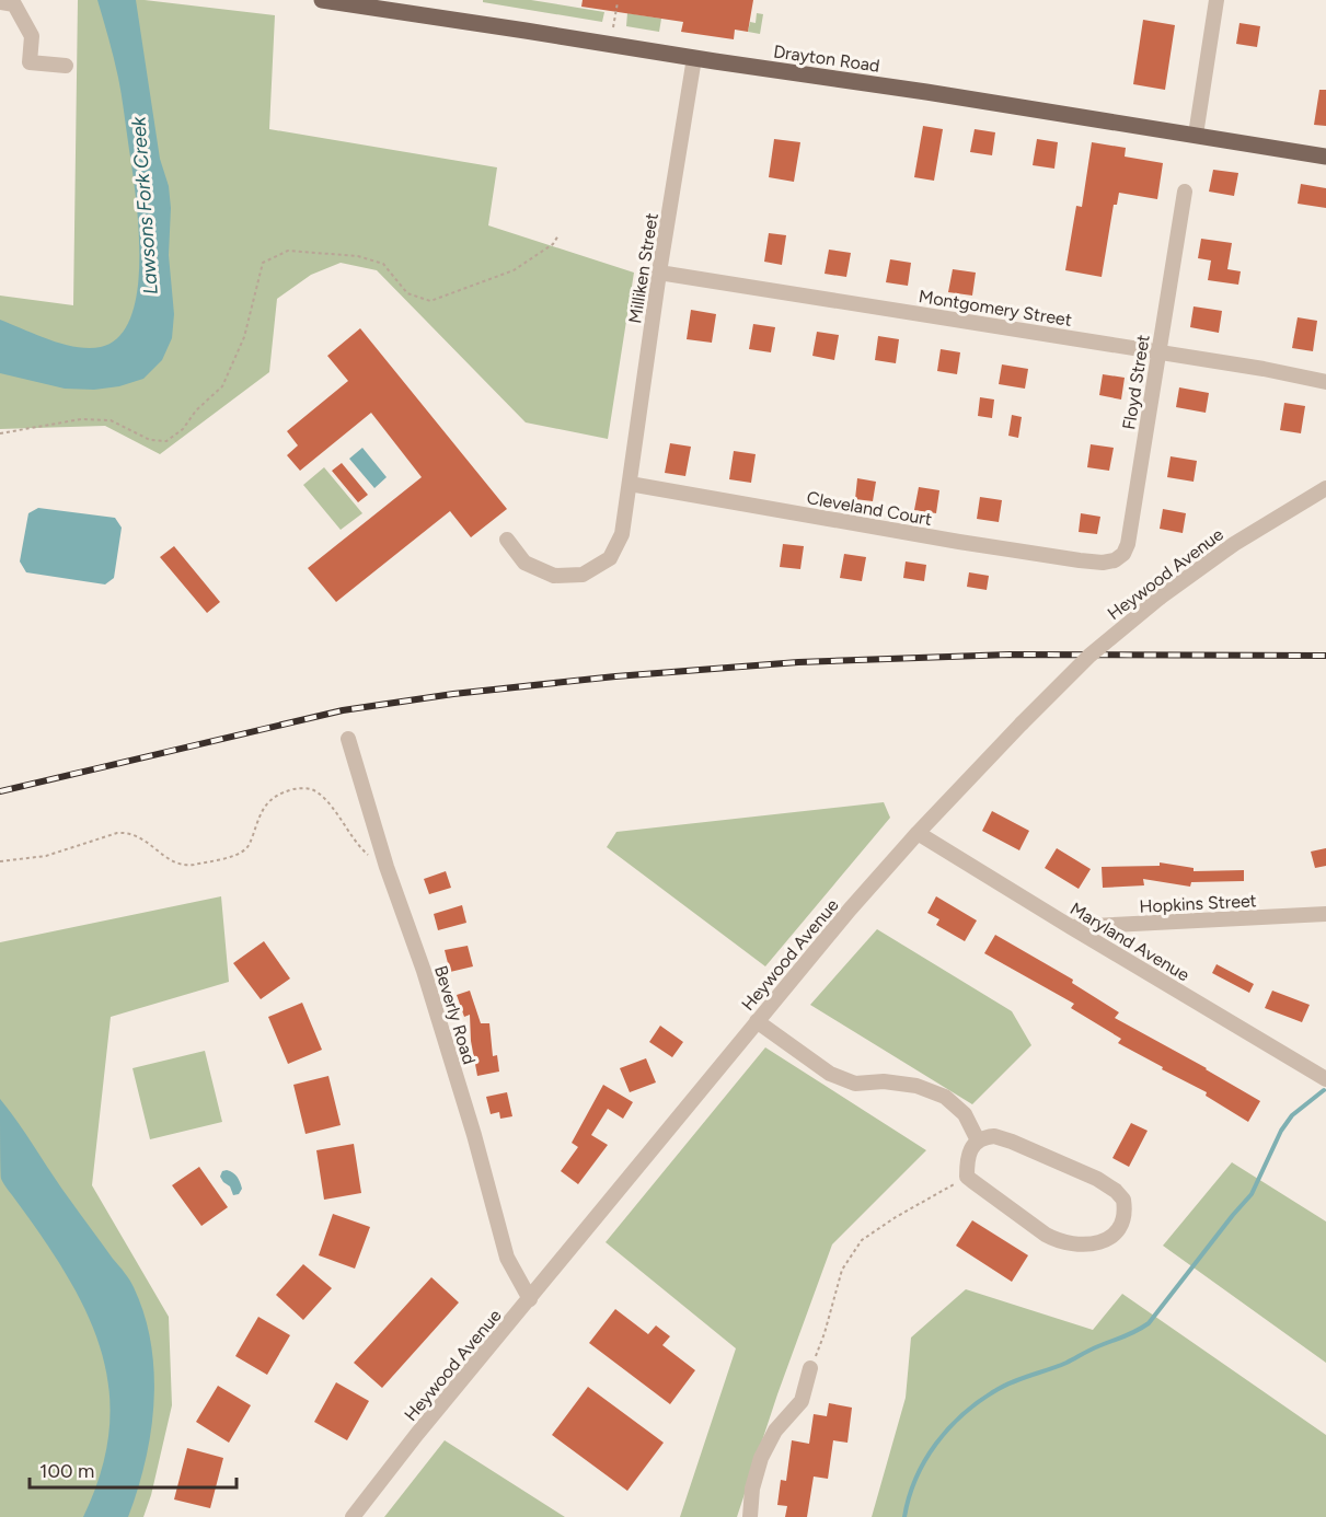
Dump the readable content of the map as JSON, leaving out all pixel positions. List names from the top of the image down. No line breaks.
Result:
{"streets":{"main road":["Drayton Road"],"street":["Milliken Street","Montgomery Street","Floyd Street","Cleveland Court","Heywood Avenue","Hopkins Street","Maryland Avenue","Beverly Road"]},"crossings":[["Drayton Road","Milliken Street"],["Milliken Street","Montgomery Street"],["Milliken Street","Cleveland Court"],["Montgomery Street","Floyd Street"],["Floyd Street","Cleveland Court"],["Heywood Avenue","Maryland Avenue"],["Heywood Avenue","Beverly Road"],["Hopkins Street","Maryland Avenue"]],"water":["Lawsons Fork Creek"],"scale_bar":"100 m"}
